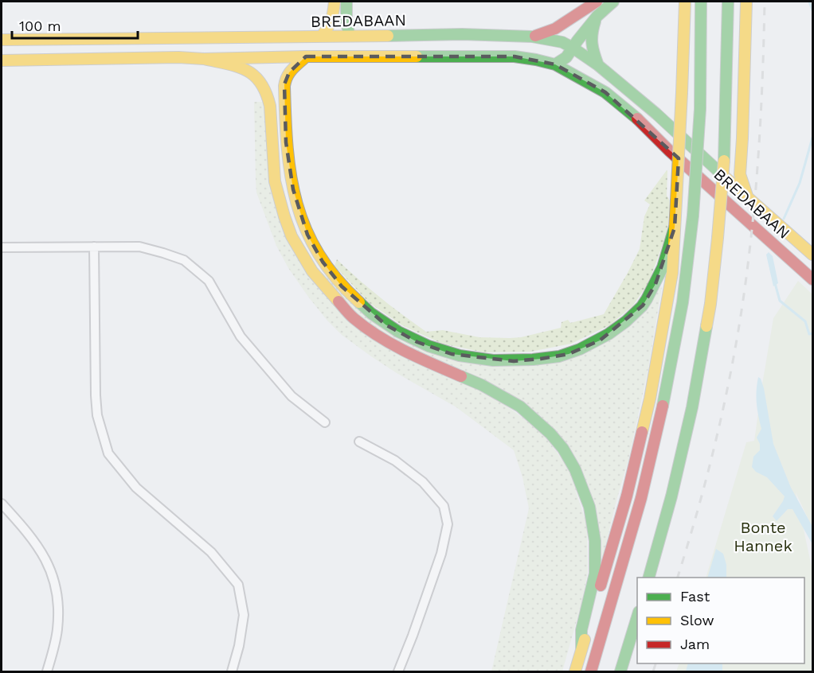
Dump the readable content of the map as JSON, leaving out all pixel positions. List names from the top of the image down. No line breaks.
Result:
{"streets":{"main road":["BREDABAAN"]},"parks":["Bonte Hannek"],"legend":["Fast","Slow","Jam"],"scale_bar":"100 m"}
